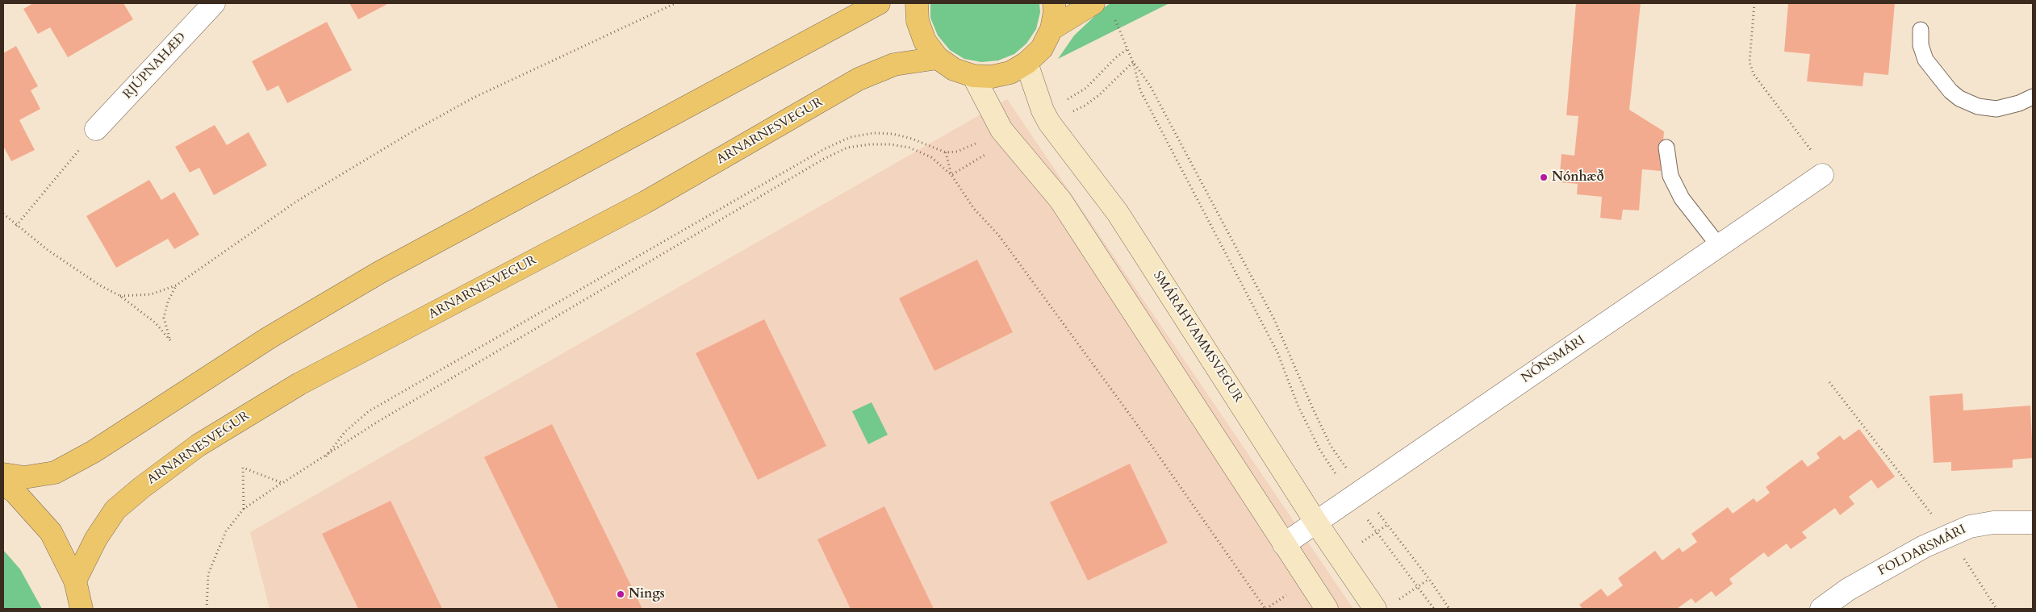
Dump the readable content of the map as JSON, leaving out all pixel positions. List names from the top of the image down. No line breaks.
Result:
{"streets":{"main road":["ARNARNESVEGUR","SMÁRAHVAMMSVEGUR"],"street":["RJÚPNAHÆÐ","NÓNSMÁRI","FOLDARSMÁRI"]},"crossings":[["SMÁRAHVAMMSVEGUR","NÓNSMÁRI"]],"places":["Nónhæð","Nings"]}
